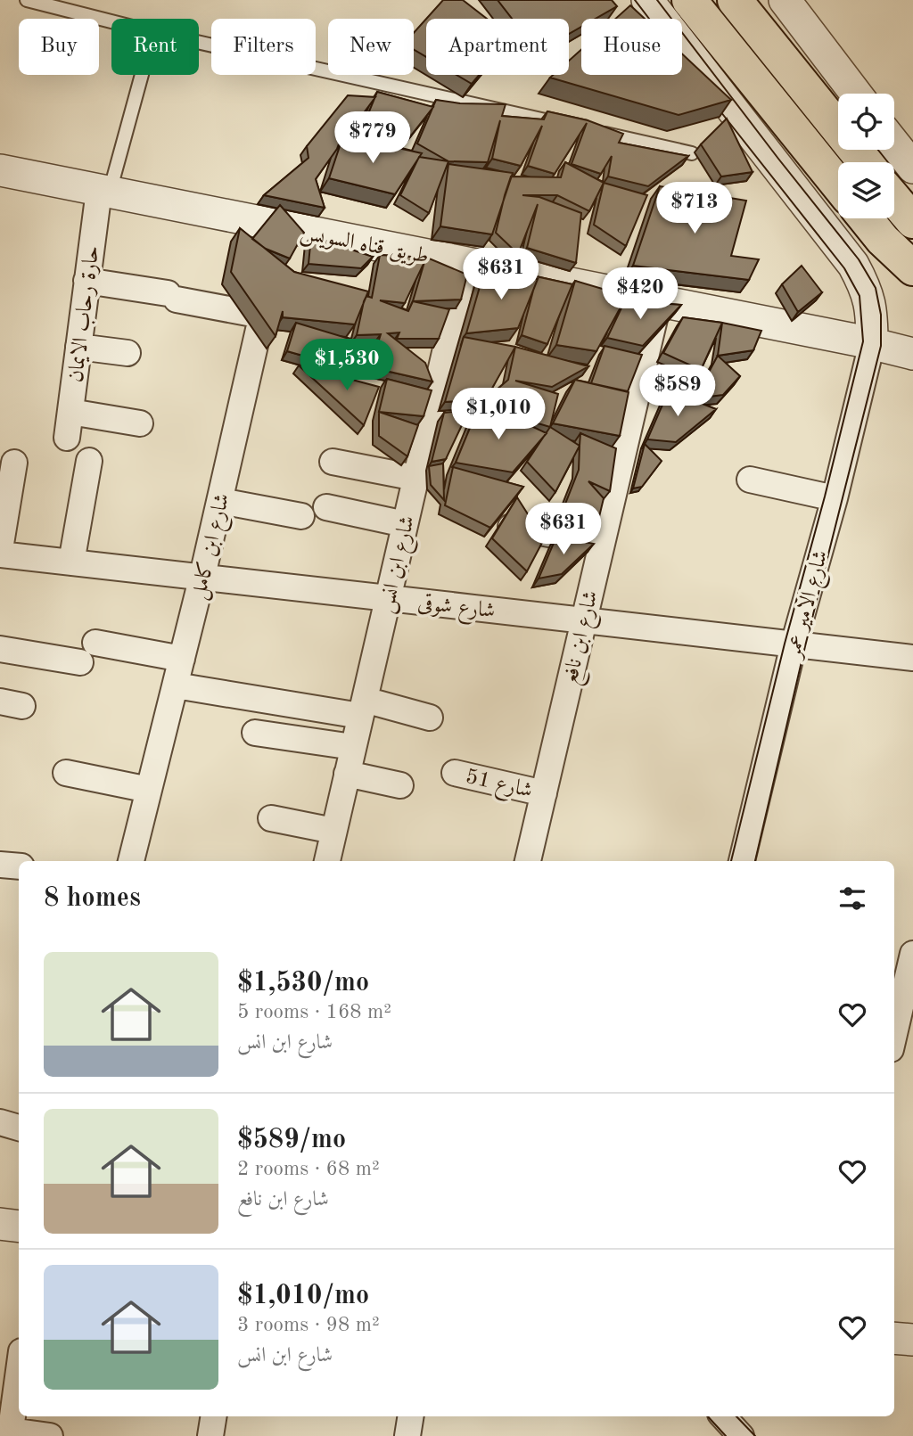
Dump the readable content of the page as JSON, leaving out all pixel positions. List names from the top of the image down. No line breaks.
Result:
{"streets":{"street":["طريق قناه السويس","حارة رحاب الايمان","شارع ابن كامل","شارع ابن انس","شارع الامير عمر","شارع شوقى","شارع ابن نافع","شارع 51"]},"crossings":[["طريق قناه السويس","حارة رحاب الايمان"],["طريق قناه السويس","شارع ابن انس"],["طريق قناه السويس","شارع الامير عمر"],["طريق قناه السويس","شارع ابن نافع"],["شارع ابن كامل","شارع شوقى"],["شارع ابن انس","شارع شوقى"],["شارع الامير عمر","شارع شوقى"],["شارع شوقى","شارع ابن نافع"],["شارع ابن نافع","شارع 51"]],"page":{"chip":["Buy","Rent","Filters","New","Apartment","House"],"price":["$779","$713","$631","$420","$1,530","$589","$1,010","$631"],"heading":"8 homes","list":[{"name":"$1,530/mo","note":"5 rooms · 168 m² · شارع ابن انس"},{"name":"$589/mo","note":"2 rooms · 68 m² · شارع ابن نافع"},{"name":"$1,010/mo","note":"3 rooms · 98 m² · شارع ابن انس"}]}}
